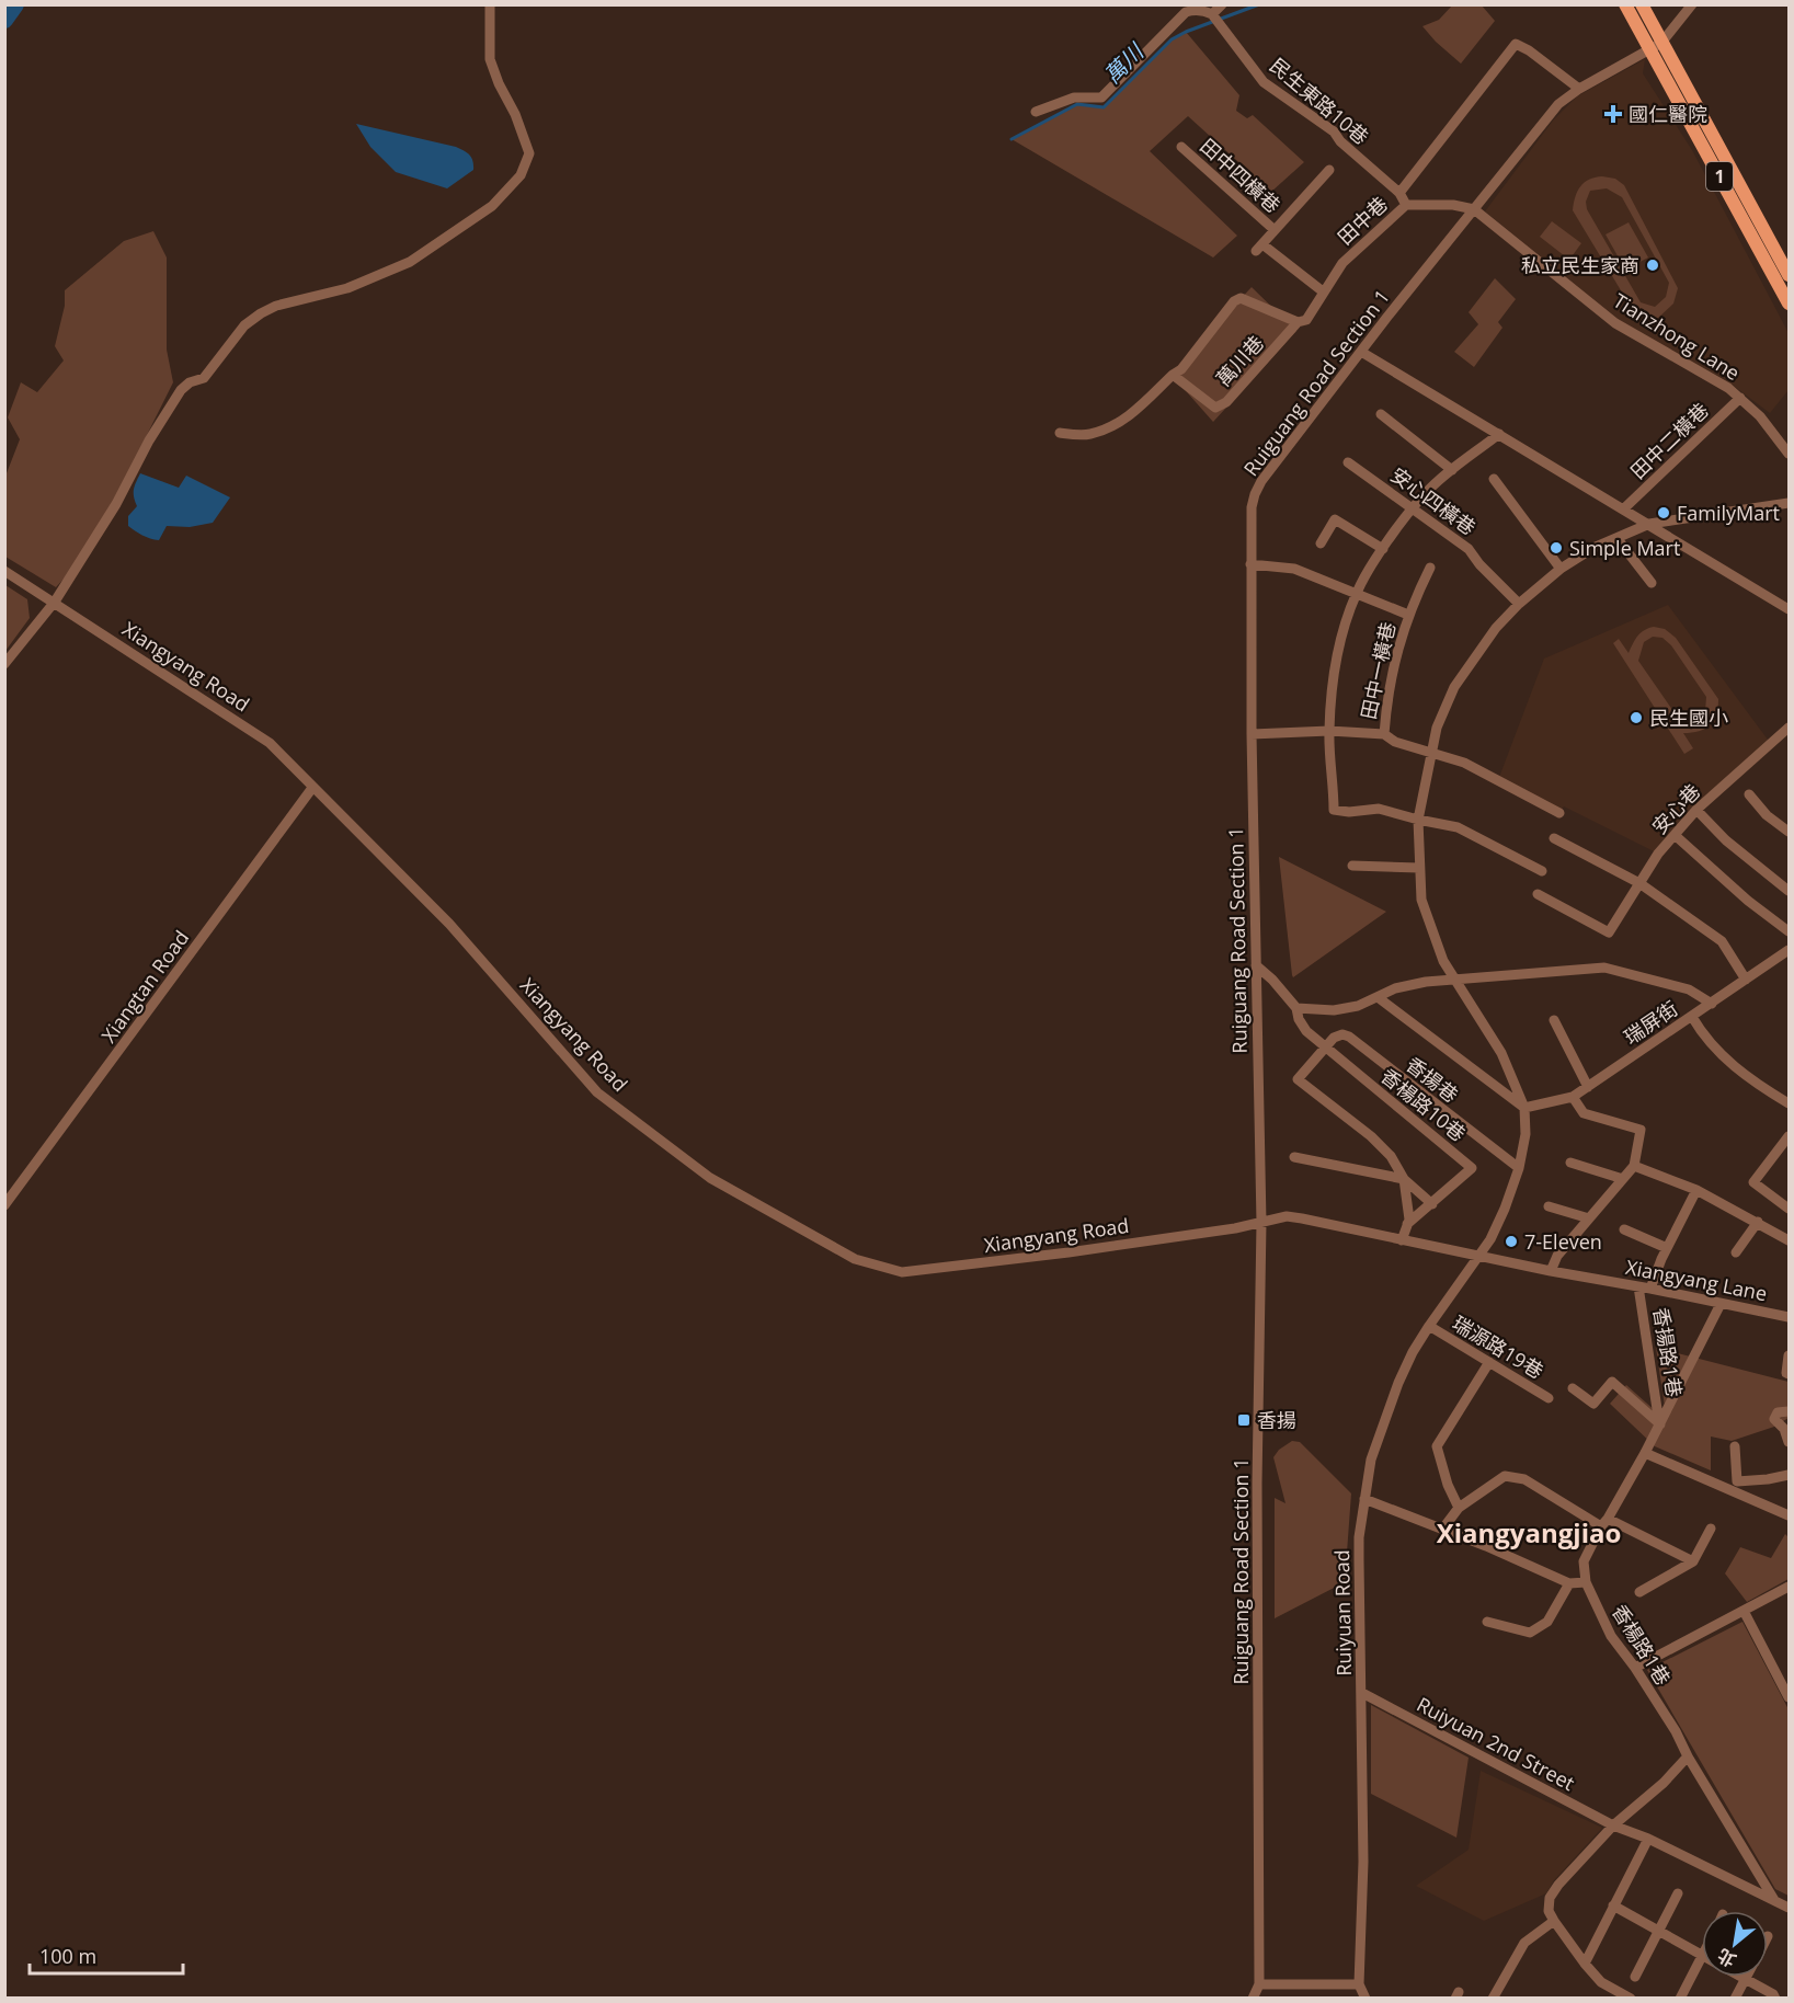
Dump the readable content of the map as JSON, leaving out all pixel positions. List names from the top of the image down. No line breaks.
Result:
{"streets":{"main road":["1"],"street":["民生東路10巷","田中四橫巷","田中巷","Tianzhong Lane","萬川巷","Ruiguang Road Section 1","田中二橫巷","安心四橫巷","Xiangyang Road","田中一橫巷","安心巷","Xiangtan Road","瑞屏街","香揚巷","香楊路10巷","Xiangyang Lane","瑞源路19巷","香揚路1巷","Ruiyuan Road","香楊路1巷","Ruiyuan 2nd Street"]},"crossings":[["民生東路10巷","田中巷"],["田中四橫巷","田中巷"],["1","Ruiguang Road Section 1"],["田中巷","Tianzhong Lane"],["田中巷","萬川巷"],["田中巷","Ruiguang Road Section 1"],["Tianzhong Lane","Ruiguang Road Section 1"],["Tianzhong Lane","田中二橫巷"],["Ruiguang Road Section 1","Xiangyang Road"],["Ruiguang Road Section 1","田中一橫巷"],["Ruiguang Road Section 1","香楊路10巷"],["Ruiguang Road Section 1","Xiangyang Lane"],["安心四橫巷","田中一橫巷"],["Xiangyang Road","Xiangtan Road"],["Xiangyang Road","Xiangyang Lane"],["瑞屏街","香揚巷"],["香揚巷","香楊路10巷"],["Xiangyang Lane","香揚路1巷"],["Xiangyang Lane","Ruiyuan Road"],["瑞源路19巷","Ruiyuan Road"],["Ruiyuan Road","Ruiyuan 2nd Street"]],"districts":["Xiangyangjiao"],"water":["萬川"],"places":{"health":["國仁醫院"],"other":["私立民生家商","FamilyMart","Simple Mart","民生國小","7-Eleven"],"transit":["香揚"]},"scale_bar":"100 m","north":"bottom left"}
